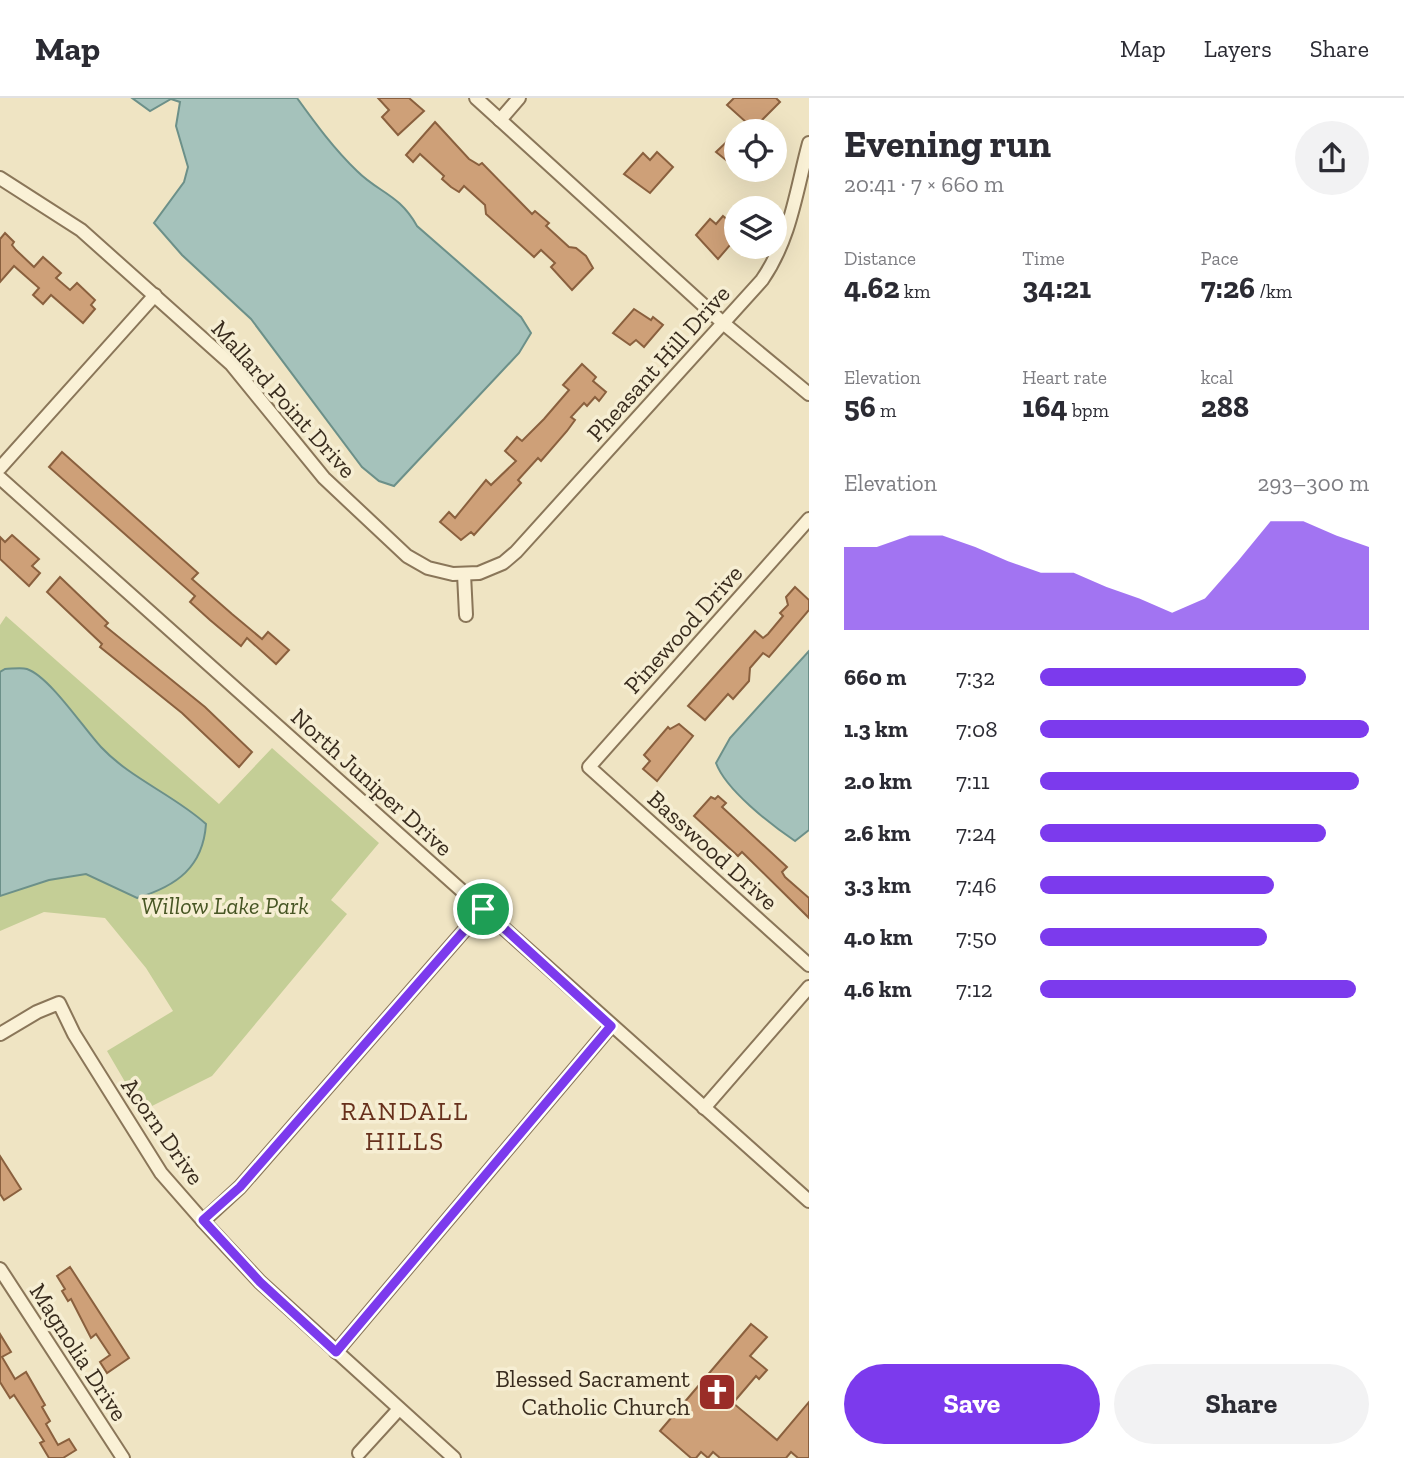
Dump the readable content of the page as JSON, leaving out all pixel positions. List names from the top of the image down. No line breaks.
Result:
{"streets":{"street":["Pheasant Hill Drive","Mallard Point Drive","Pinewood Drive","North Juniper Drive","Basswood Drive","Acorn Drive","Magnolia Drive"]},"crossings":[["Pheasant Hill Drive","Mallard Point Drive"],["Pinewood Drive","Basswood Drive"]],"districts":["RANDALL HILLS"],"parks":["Willow Lake Park"],"places":{"church":["Blessed Sacrament Catholic Church"]},"page":{"header":"Map","nav":["Map","Layers","Share"],"heading":["Evening run","20:41 · 7 × 660 m"],"stats":[["Distance","4.62 km"],["Time","34:21"],["Pace","7:26 /km"],["Elevation","56 m"],["Heart rate","164 bpm"],["kcal","288"]],"chart":["Elevation","293–300 m"],"list":[{"name":"660 m","note":"7:32"},{"name":"1.3 km","note":"7:08"},{"name":"2.0 km","note":"7:11"},{"name":"2.6 km","note":"7:24"},{"name":"3.3 km","note":"7:46"},{"name":"4.0 km","note":"7:50"},{"name":"4.6 km","note":"7:12"}],"buttons":["Save","Share"]}}
